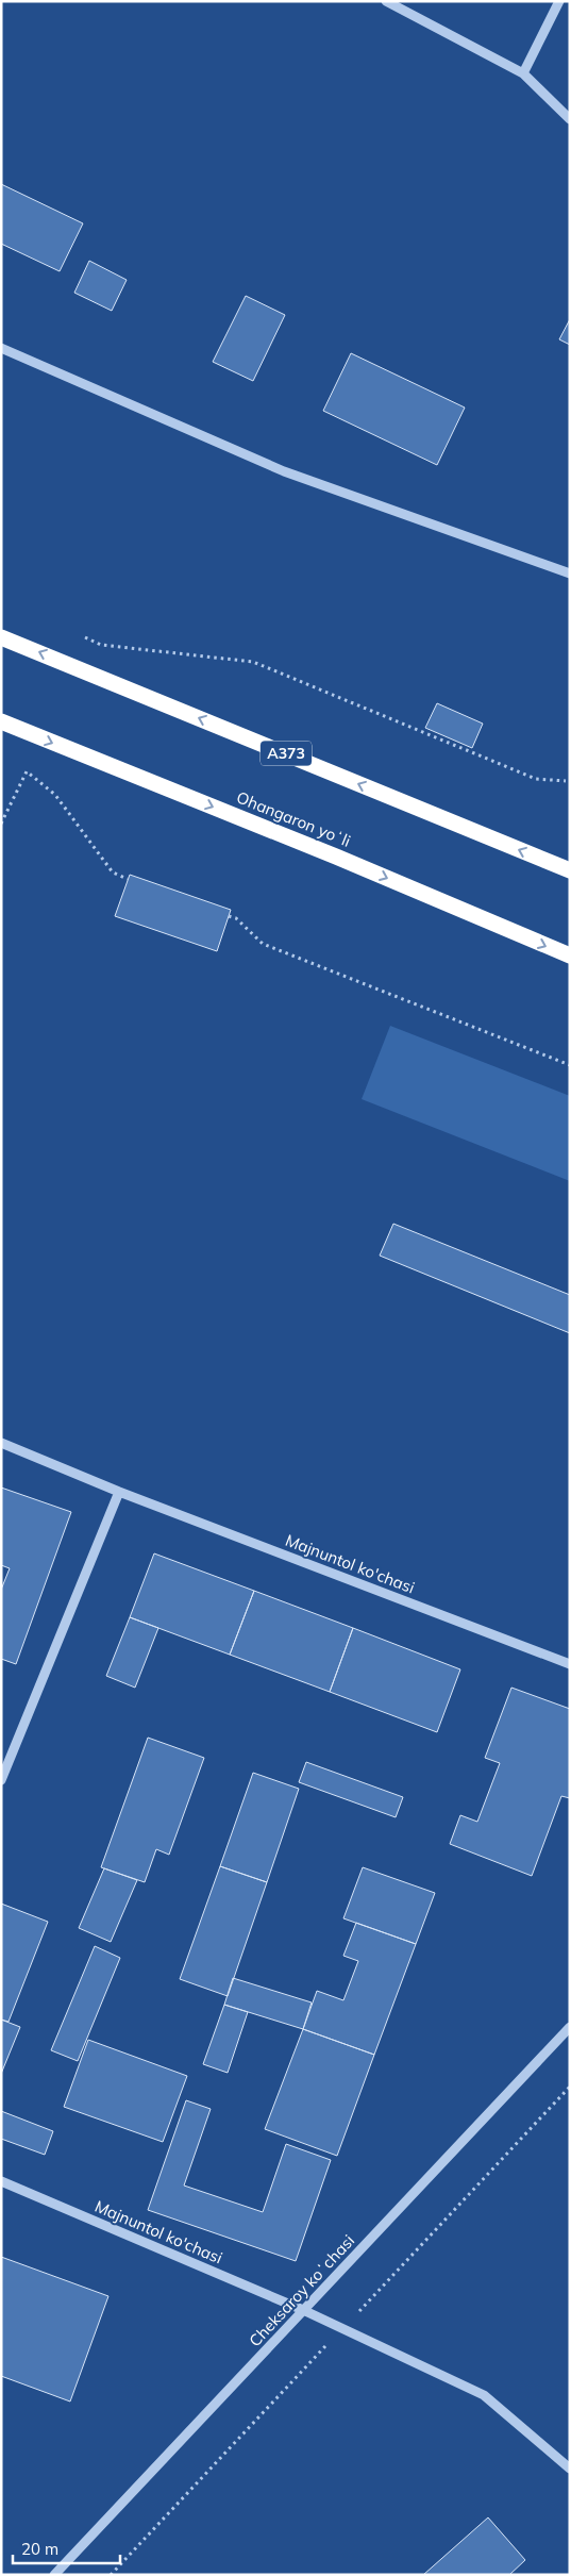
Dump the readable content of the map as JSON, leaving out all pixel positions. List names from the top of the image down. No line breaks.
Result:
{"streets":{"highway":["A373","Ohangaron yoʻli"],"street":["Majnuntol ko'chasi","Cheksaroy koʻchasi"]},"crossings":[["Majnuntol ko'chasi","Cheksaroy koʻchasi"]],"scale_bar":"20 m"}
